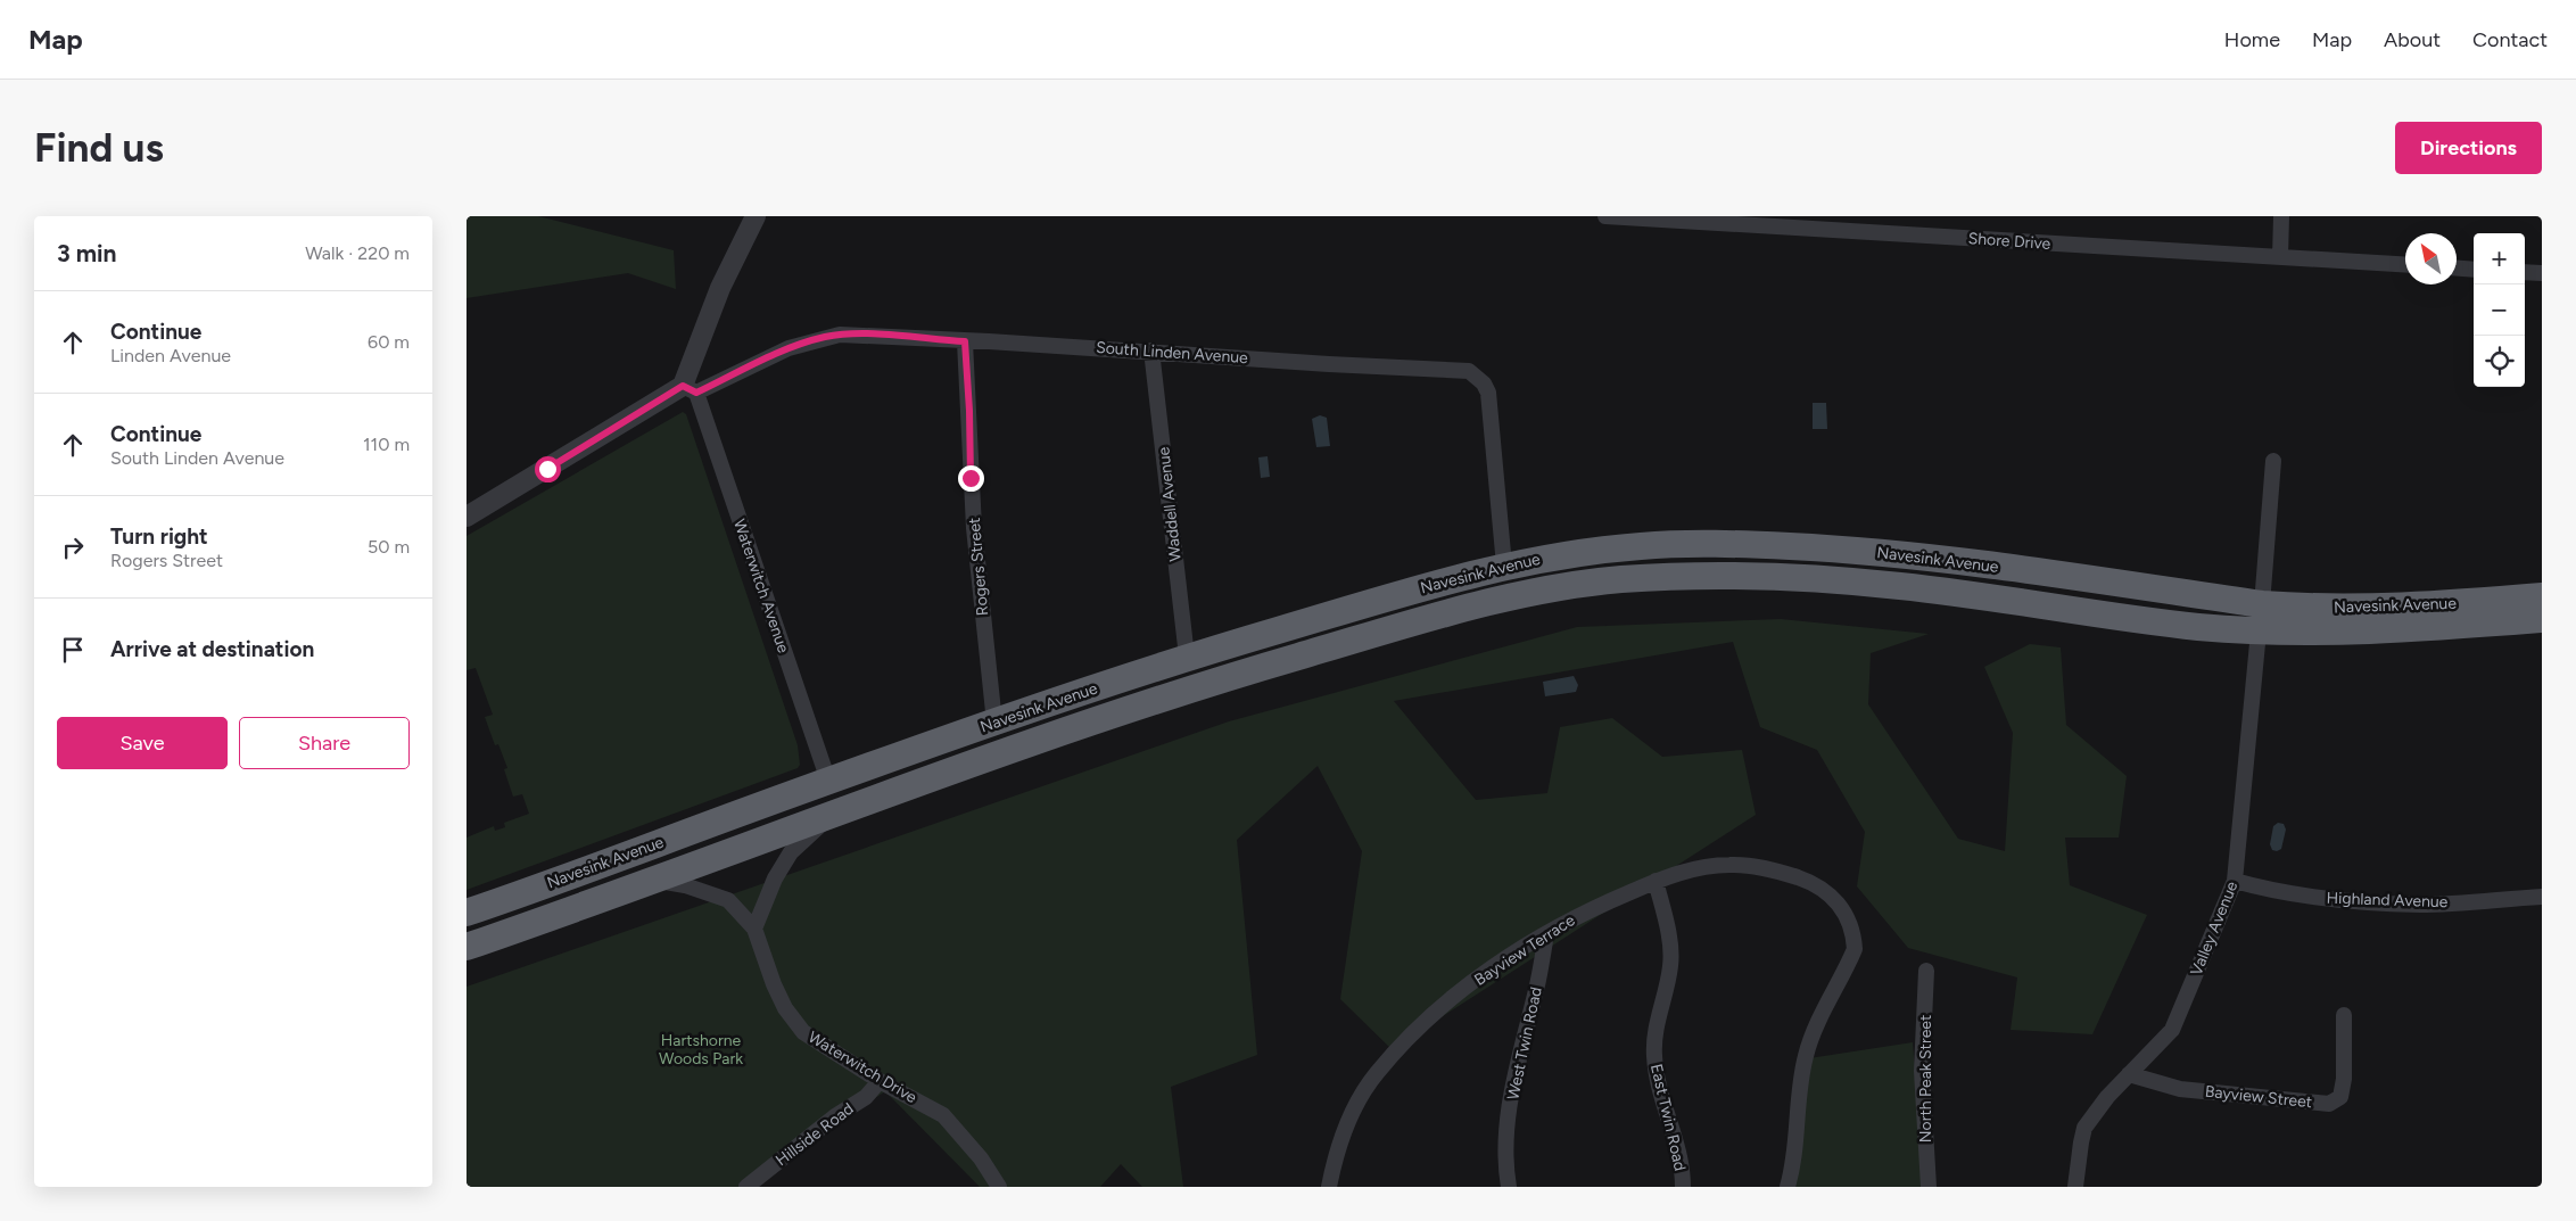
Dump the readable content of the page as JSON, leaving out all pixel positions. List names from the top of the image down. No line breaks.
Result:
{"streets":{"highway":["Navesink Avenue"],"street":["Shore Drive","South Linden Avenue","Waddell Avenue","Rogers Street","Waterwitch Avenue","Highland Avenue","Valley Avenue","Bayview Terrace","West Twin Road","Waterwitch Drive","North Peak Street","Bayview Street","East Twin Road","Hillside Road"]},"crossings":[["South Linden Avenue","Waddell Avenue"],["South Linden Avenue","Navesink Avenue"],["South Linden Avenue","Rogers Street"],["South Linden Avenue","Waterwitch Avenue"],["Waddell Avenue","Navesink Avenue"],["Navesink Avenue","Rogers Street"],["Navesink Avenue","Waterwitch Avenue"],["Navesink Avenue","Valley Avenue"],["Highland Avenue","Valley Avenue"],["Valley Avenue","Bayview Street"],["Bayview Terrace","West Twin Road"],["Bayview Terrace","East Twin Road"],["Waterwitch Drive","Hillside Road"]],"parks":["Hartshorne Woods Park"],"north":"top left","page":{"header":"Map","nav":["Home","Map","About","Contact"],"buttons":["Directions",["Save","Share"]],"title":"Find us","heading":["3 min","Walk · 220 m"],"map_buttons":["+","−"],"list":[["Continue","Linden Avenue","60 m"],["Continue","South Linden Avenue","110 m"],["Turn right","Rogers Street","50 m"],"Arrive at destination"]}}
